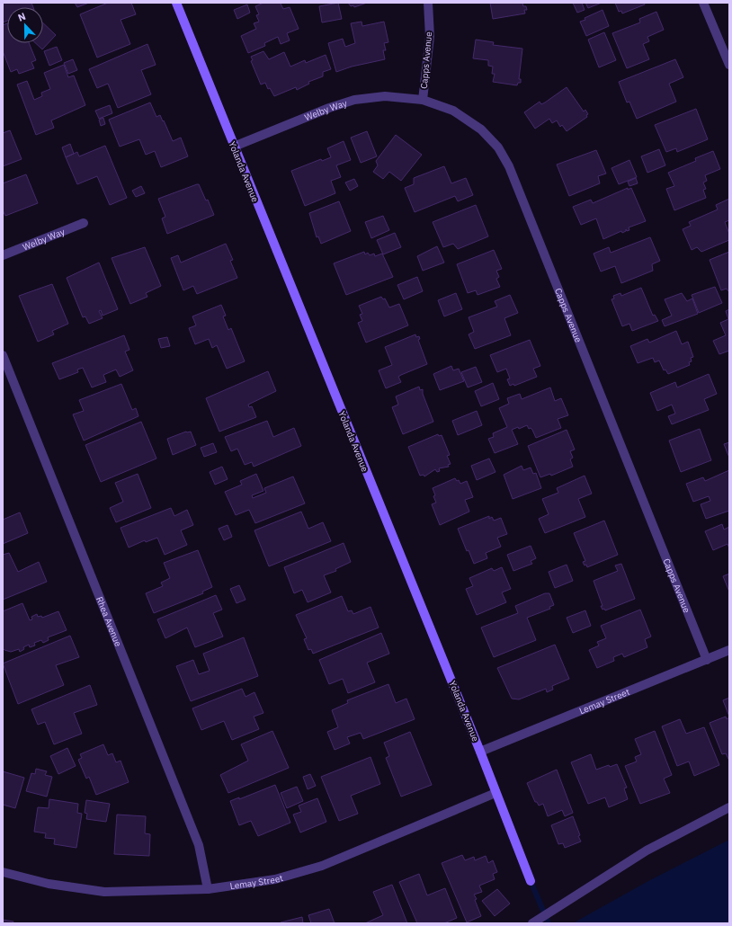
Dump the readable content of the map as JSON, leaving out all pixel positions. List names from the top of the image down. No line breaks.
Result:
{"streets":{"street":["Capps Avenue","Welby Way","Yolanda Avenue","Rhea Avenue","Lemay Street"]},"crossings":[["Capps Avenue","Welby Way"],["Capps Avenue","Lemay Street"],["Welby Way","Yolanda Avenue"],["Yolanda Avenue","Lemay Street"],["Rhea Avenue","Lemay Street"]],"north":"top"}
